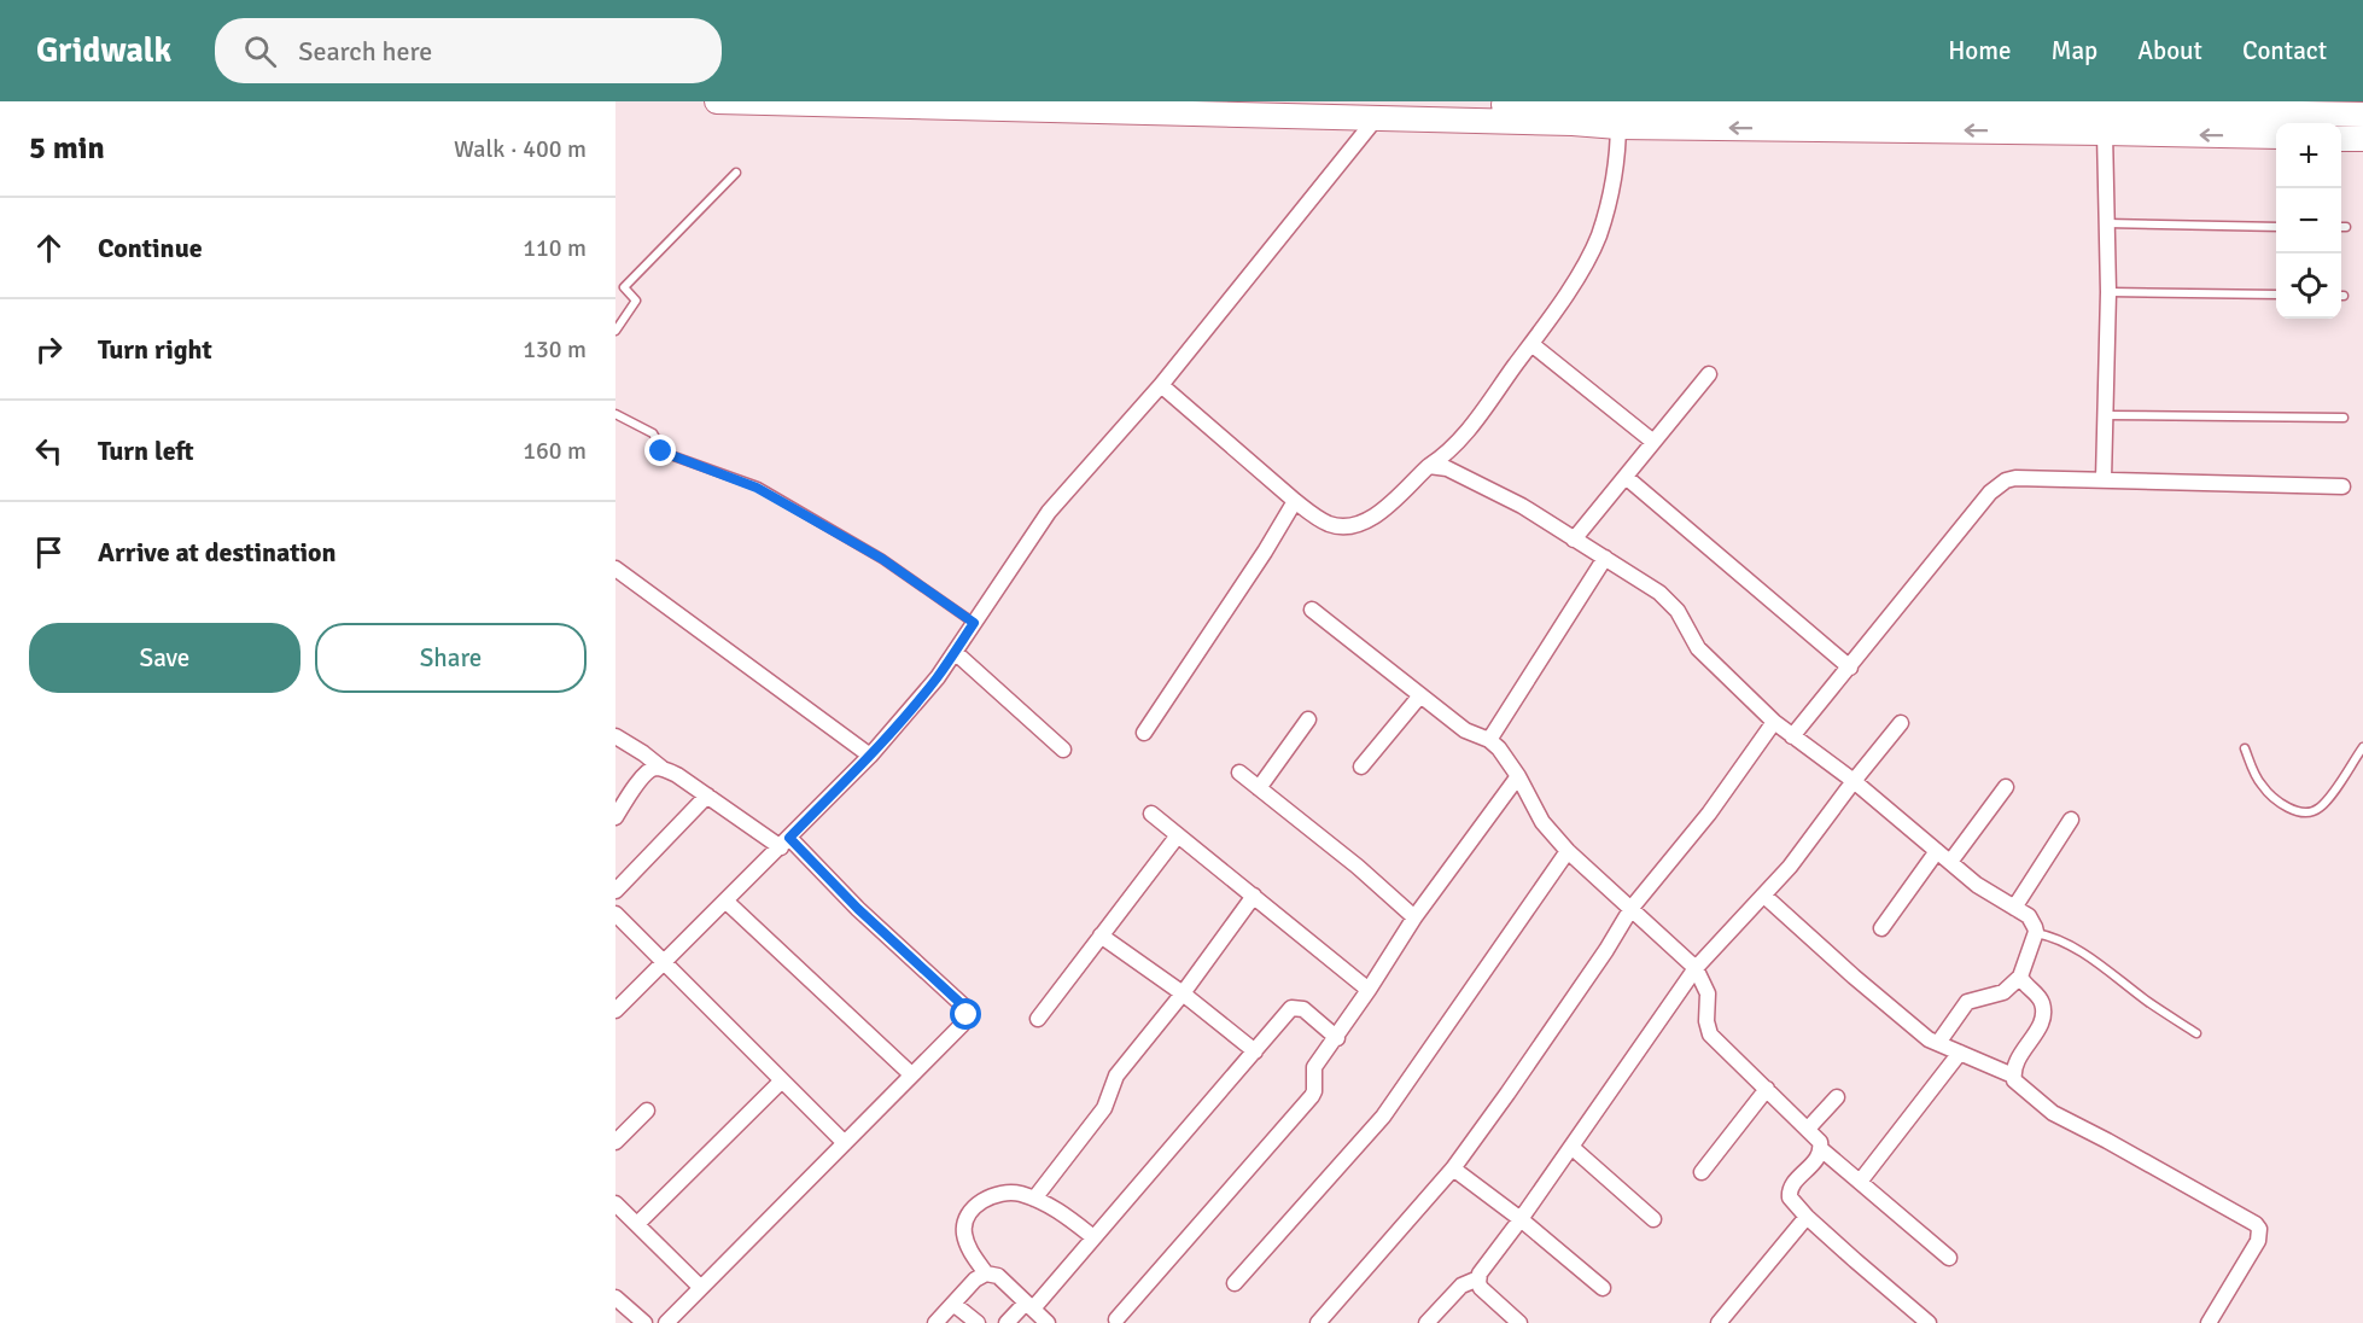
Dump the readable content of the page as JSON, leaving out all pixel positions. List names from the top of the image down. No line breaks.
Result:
{"page":{"header":"Gridwalk","search":"Search here","nav":["Home","Map","About","Contact"],"heading":["5 min","Walk · 400 m"],"map_buttons":["+","−"],"list":[["Continue","110 m"],["Turn right","130 m"],["Turn left","160 m"],"Arrive at destination"],"buttons":["Save","Share"]}}
